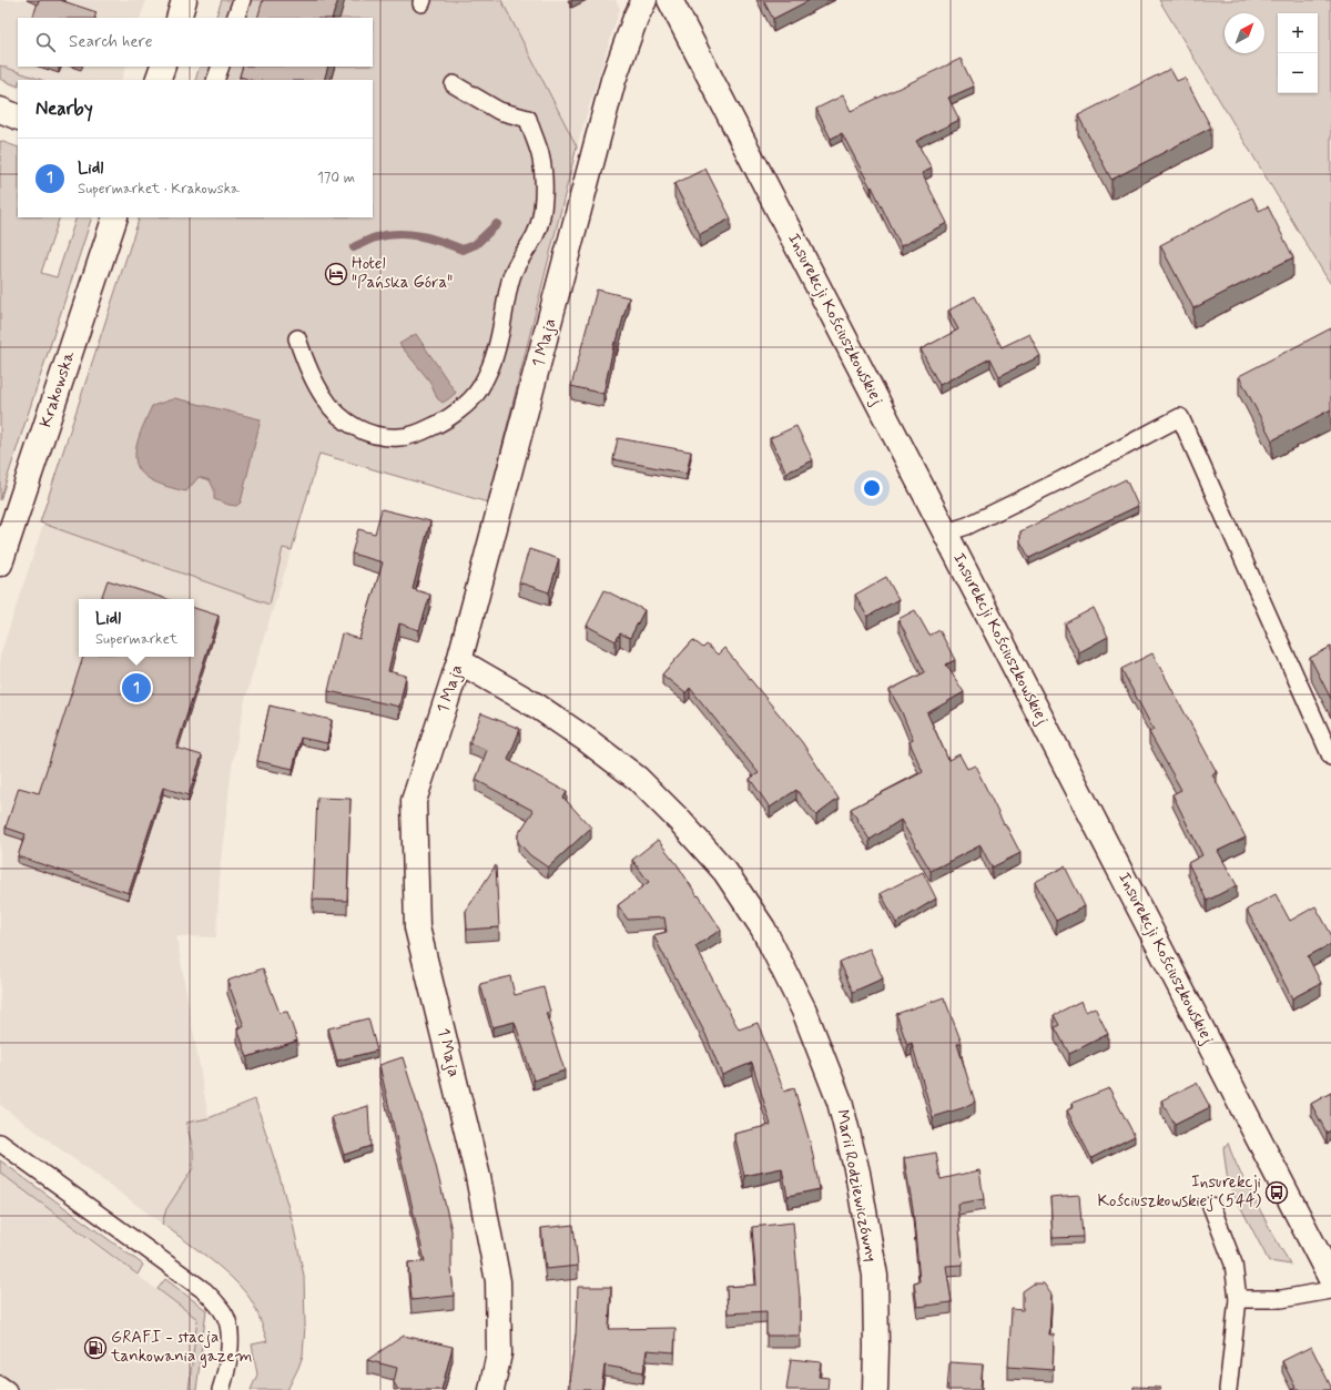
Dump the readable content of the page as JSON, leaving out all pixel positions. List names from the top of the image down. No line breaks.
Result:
{"streets":{"street":["Insurekcji Kościuszkowskiej","1 Maja","Krakowska","Marii Rodziewiczówny"]},"crossings":[["1 Maja","Marii Rodziewiczówny"]],"places":{"hotel":["Hotel \"Pańska Góra\""],"bus stop":["Insurekcji Kościuszkowskiej (544)"],"fuel station":["GRAFI - stacja tankowania gazem"]},"north":"top right","page":{"map_buttons":["+","−"],"search":"Search here","heading":"Nearby","list":[{"mark":"1","name":"Lidl","note":"Supermarket · Krakowska","value":"170 m"}],"popup":["Lidl","Supermarket"],"pins":"1"}}
